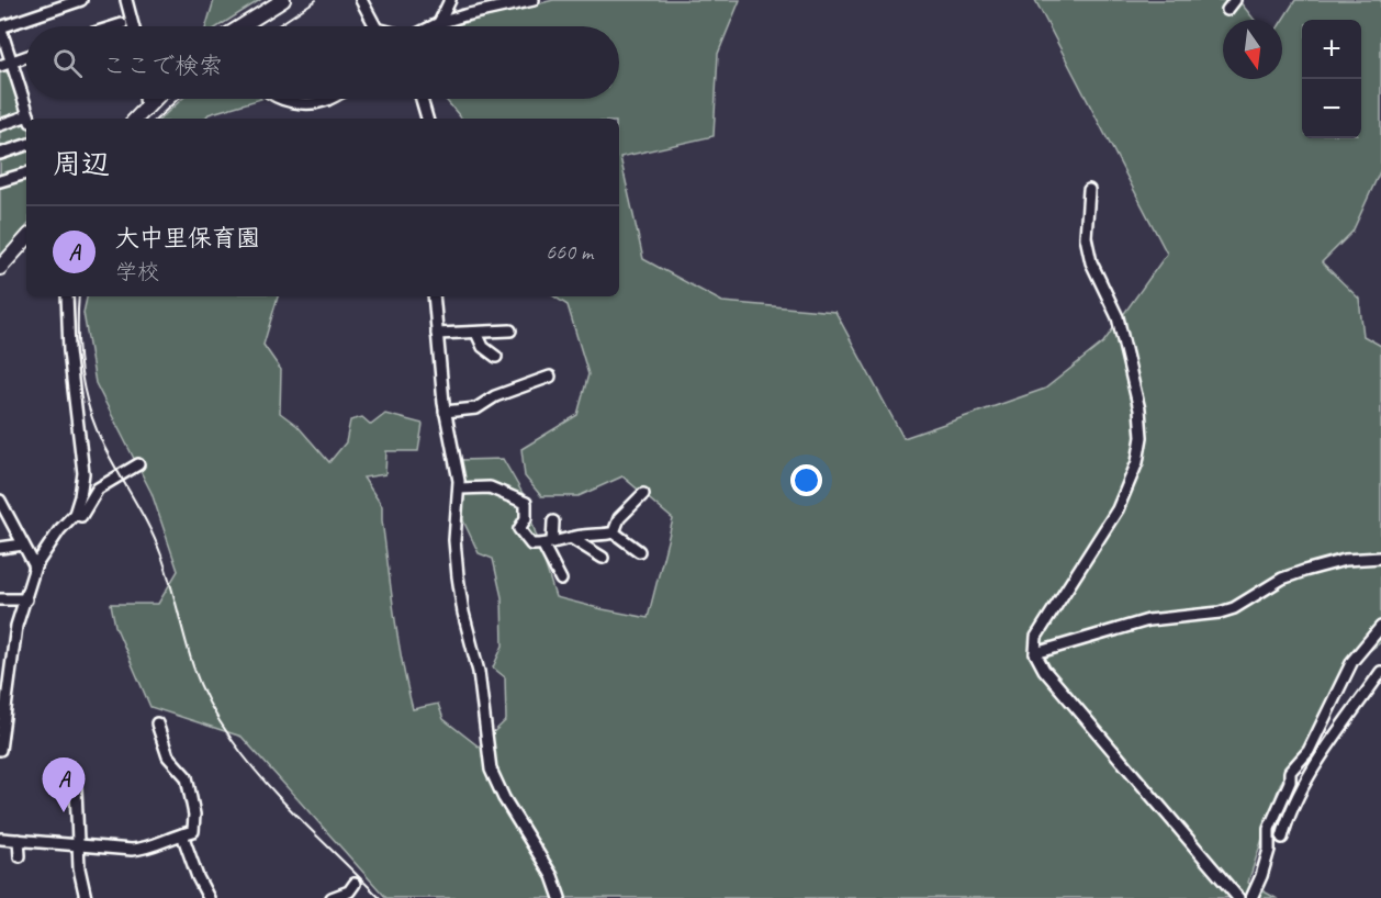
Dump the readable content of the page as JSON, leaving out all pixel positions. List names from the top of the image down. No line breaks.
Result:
{"north":"bottom","page":{"map_buttons":["+","−"],"search":"ここで検索","heading":"周辺","list":[{"mark":"A","name":"大中里保育園","note":"学校","value":"660 m"}],"pins":"A"}}
